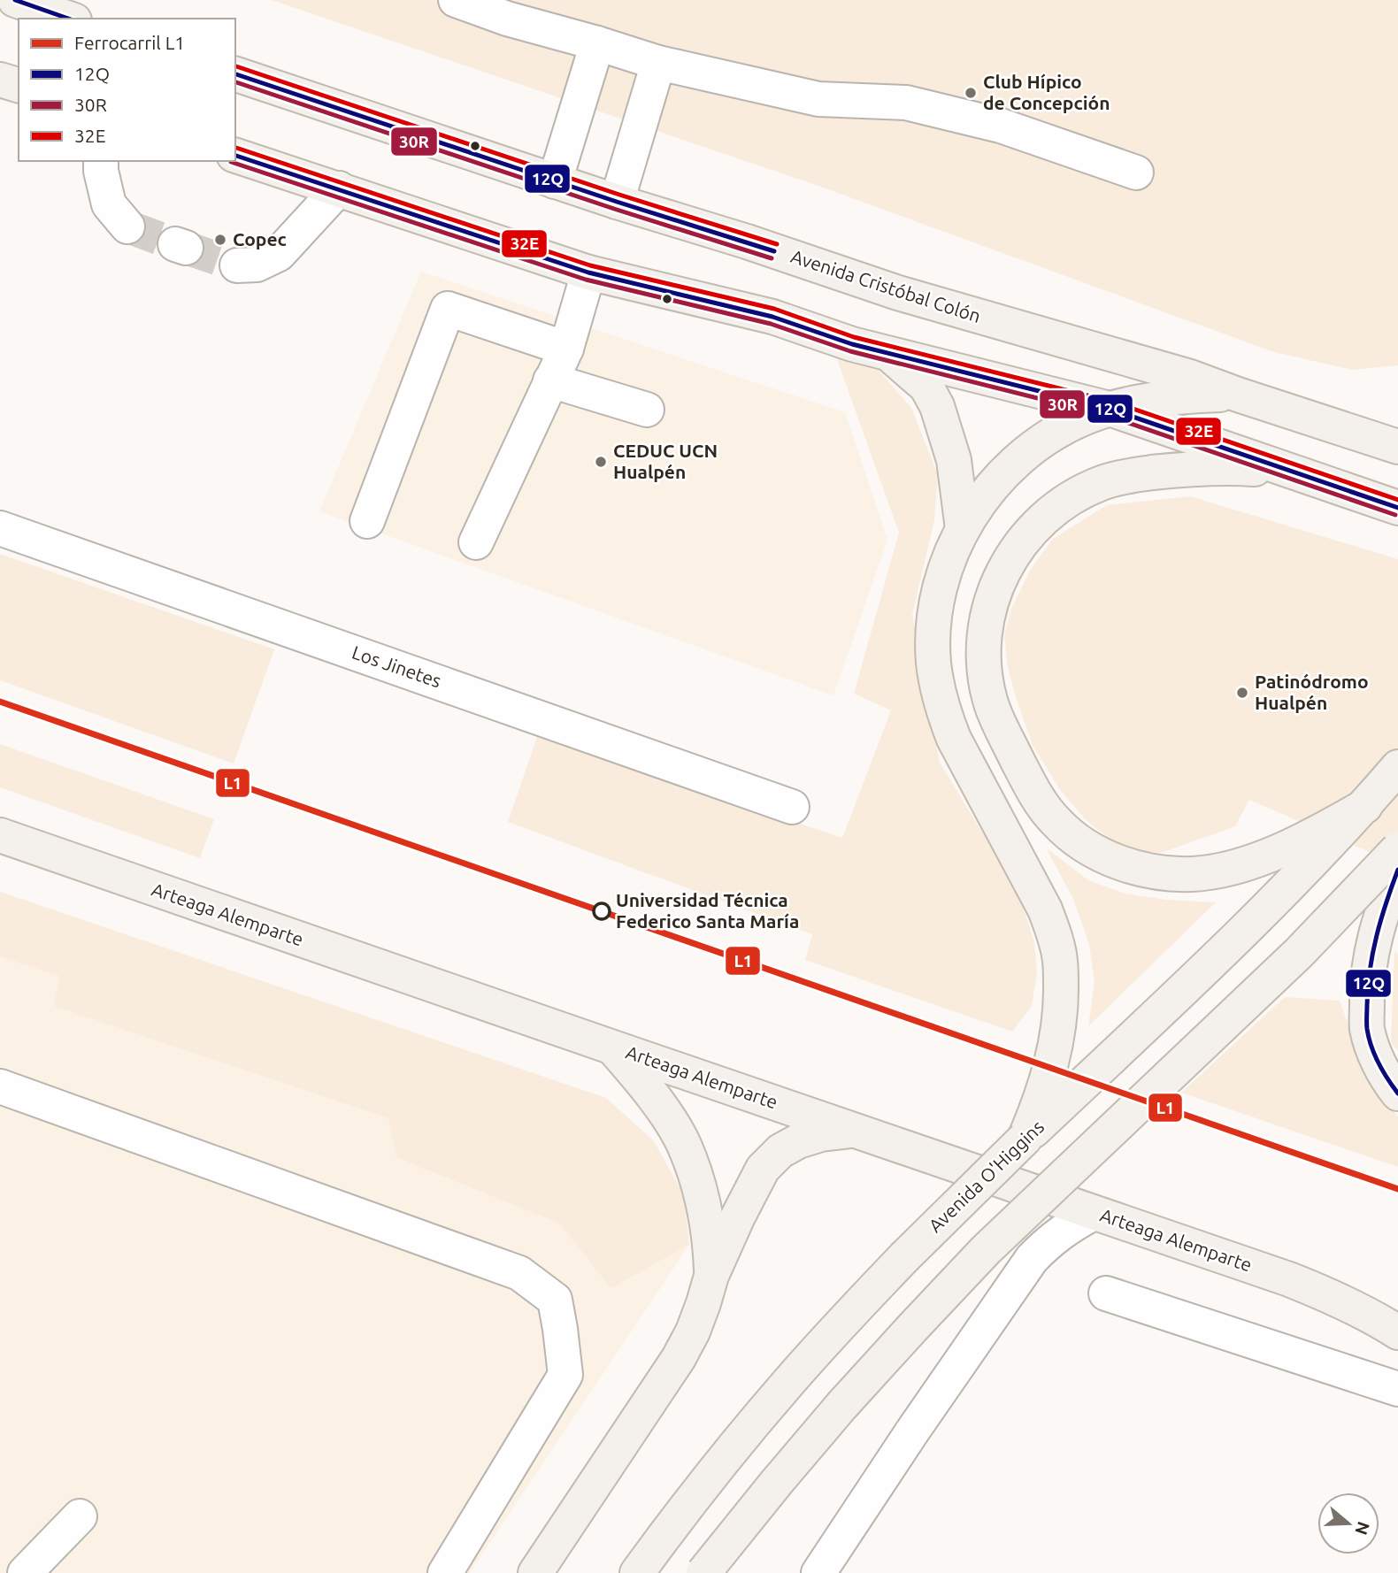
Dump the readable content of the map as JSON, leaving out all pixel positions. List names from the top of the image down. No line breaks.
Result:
{"streets":{"main road":["Avenida Cristóbal Colón","Arteaga Alemparte","Avenida O'Higgins"],"street":["Los Jinetes"]},"places":["Club Hípico de Concepción","Copec","CEDUC UCN Hualpén","Patinódromo Hualpén","Universidad Técnica Federico Santa María"],"lines":["transit line 12Q","transit line 32E","transit line 30R","rail line L1"],"legend":["Ferrocarril L1","12Q","30R","32E"],"north":"right"}
